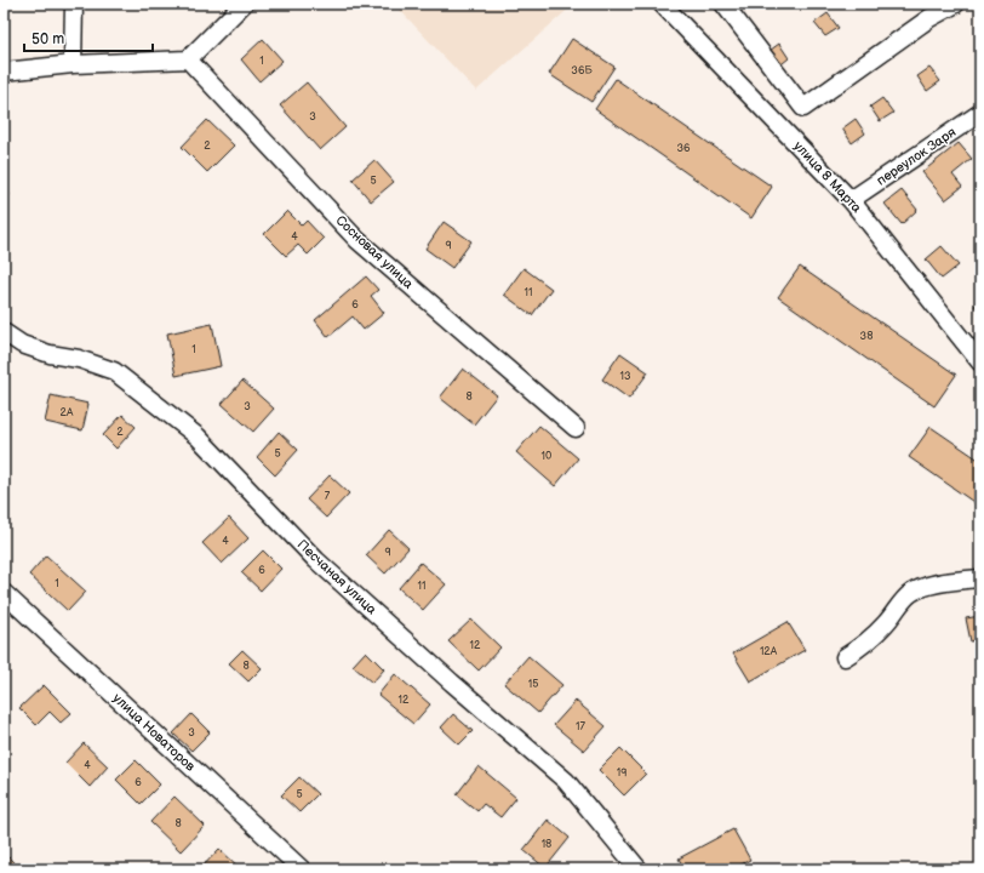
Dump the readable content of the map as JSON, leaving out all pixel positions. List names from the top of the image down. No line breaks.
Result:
{"streets":{"street":["переулок Заря","улица 8 Марта","Сосновая улица","Песчаная улица","улица Новаторов"]},"crossings":[["переулок Заря","улица 8 Марта"]],"house_numbers":["1","36Б","3","2","36","5","4","9","11","6","38","1","13","8","3","2А","2","5","10","7","4","9","6","1","11","12","12А","8","15","12","17","3","4","19","6","5","8","18"],"scale_bar":"50 m"}
